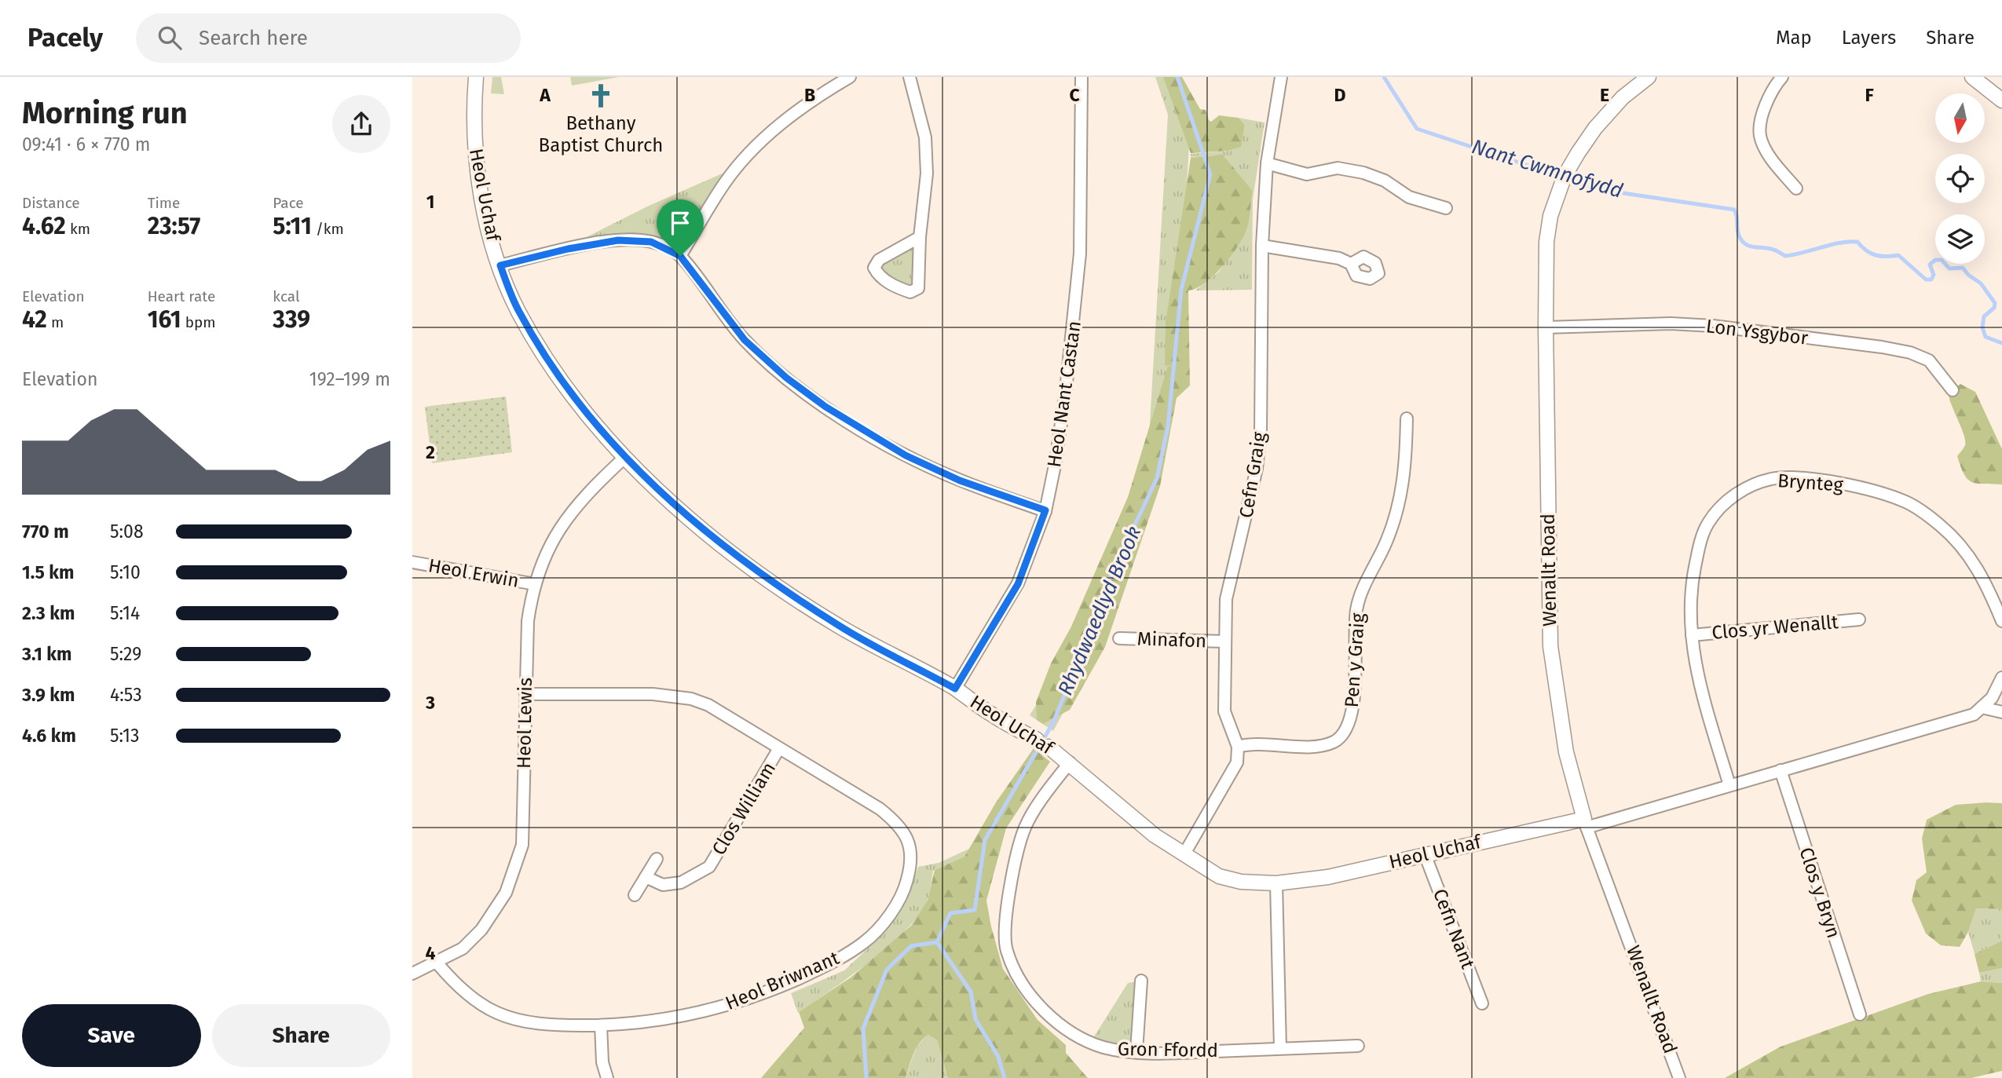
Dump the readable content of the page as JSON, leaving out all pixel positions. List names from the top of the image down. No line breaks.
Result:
{"streets":{"street":["Heol Uchaf","Lon Ysgybor","Heol Nant Castan","Cefn Graig","Brynteg","Wenallt Road","Heol Erwin","Clos yr Wenallt","Minafon","Pen y Graig","Heol Lewis","Clos William","Clos y Bryn","Cefn Nant","Heol Briwnant","Gron Ffordd"]},"crossings":[["Heol Uchaf","Heol Nant Castan"],["Heol Uchaf","Wenallt Road"],["Heol Uchaf","Heol Lewis"],["Heol Uchaf","Cefn Nant"],["Heol Uchaf","Gron Ffordd"],["Lon Ysgybor","Wenallt Road"],["Cefn Graig","Minafon"],["Cefn Graig","Pen y Graig"],["Brynteg","Clos yr Wenallt"],["Heol Erwin","Heol Lewis"],["Heol Lewis","Heol Briwnant"],["Clos William","Heol Briwnant"]],"water":["Nant Cwmnofydd","Rhydwaedlyd Brook"],"places":{"church":["Bethany Baptist Church"]},"north":"bottom","page":{"header":"Pacely","search":"Search here","nav":["Map","Layers","Share"],"heading":["Morning run","09:41 · 6 × 770 m"],"stats":[["Distance","4.62 km"],["Time","23:57"],["Pace","5:11 /km"],["Elevation","42 m"],["Heart rate","161 bpm"],["kcal","339"]],"chart":["Elevation","192–199 m"],"list":[{"name":"770 m","note":"5:08"},{"name":"1.5 km","note":"5:10"},{"name":"2.3 km","note":"5:14"},{"name":"3.1 km","note":"5:29"},{"name":"3.9 km","note":"4:53"},{"name":"4.6 km","note":"5:13"}],"buttons":["Save","Share"]},"grid":{"columns":["A","B","C","D","E","F"],"rows":["1","2","3","4"]}}
